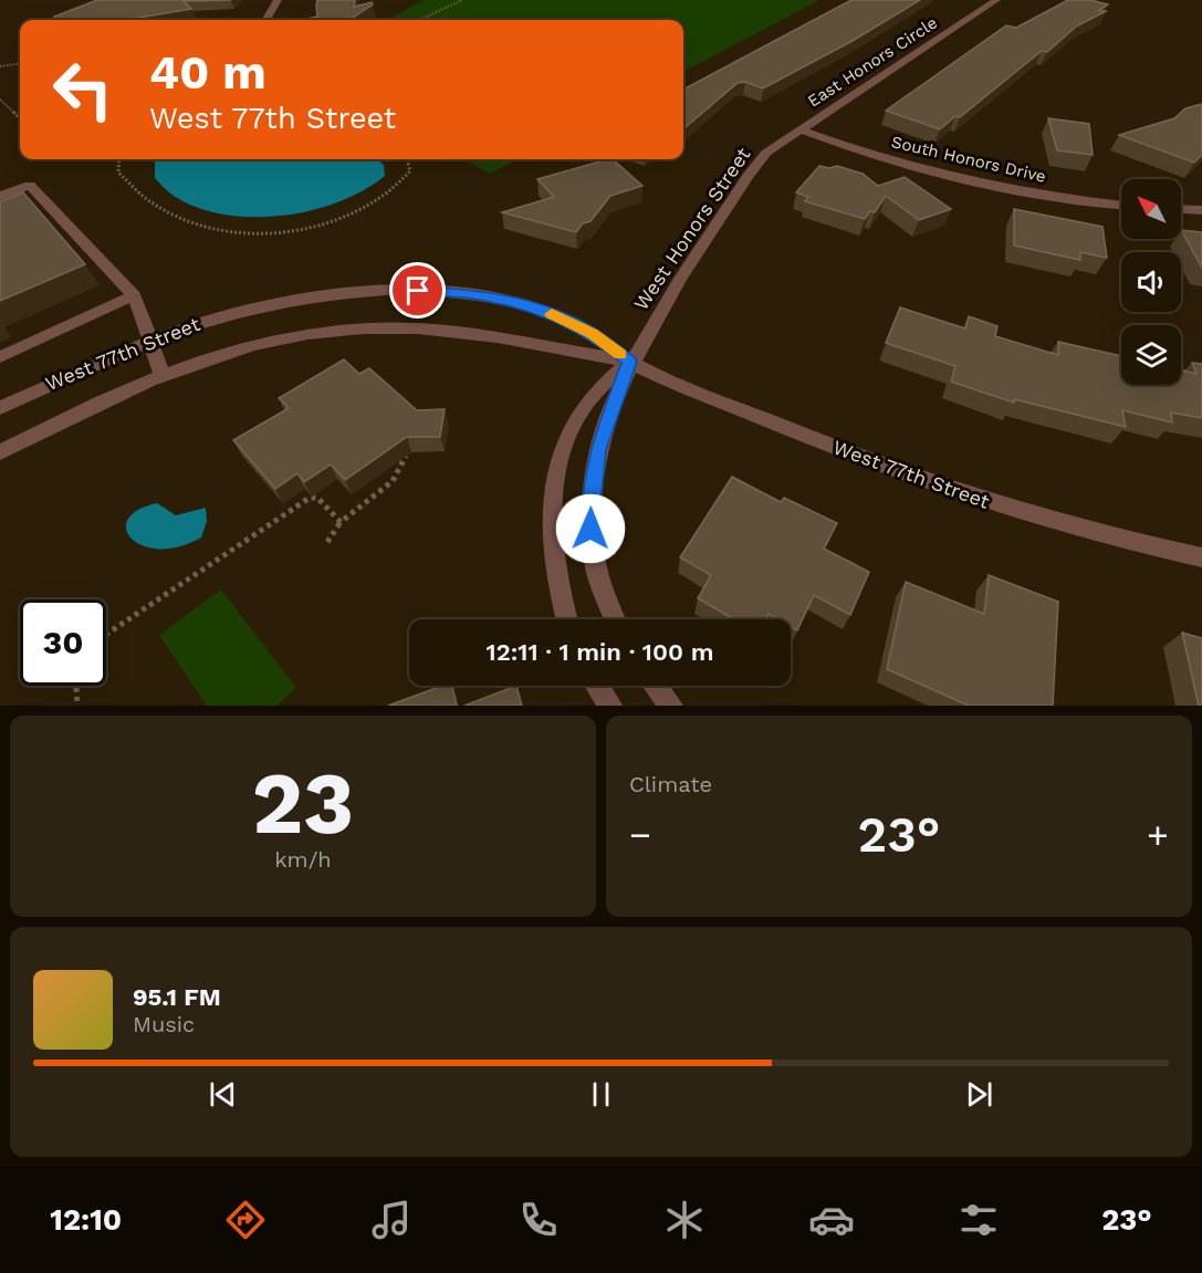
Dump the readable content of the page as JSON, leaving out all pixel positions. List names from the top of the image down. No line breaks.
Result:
{"streets":{"street":["East Honors Circle","South Honors Drive","West Honors Street","West 77th Street"]},"crossings":[["East Honors Circle","South Honors Drive"],["East Honors Circle","West Honors Street"],["South Honors Drive","West Honors Street"],["West Honors Street","West 77th Street"]],"north":"top left","page":{"turn":["40 m","West 77th Street"],"limit":"30","trip":"12:11 · 1 min · 100 m","tile":[["23","km/h"],"Climate"],"heat":["−","23°","+"],"song":["95.1 FM","Music"],"tabs":["12:10","23°"]}}
